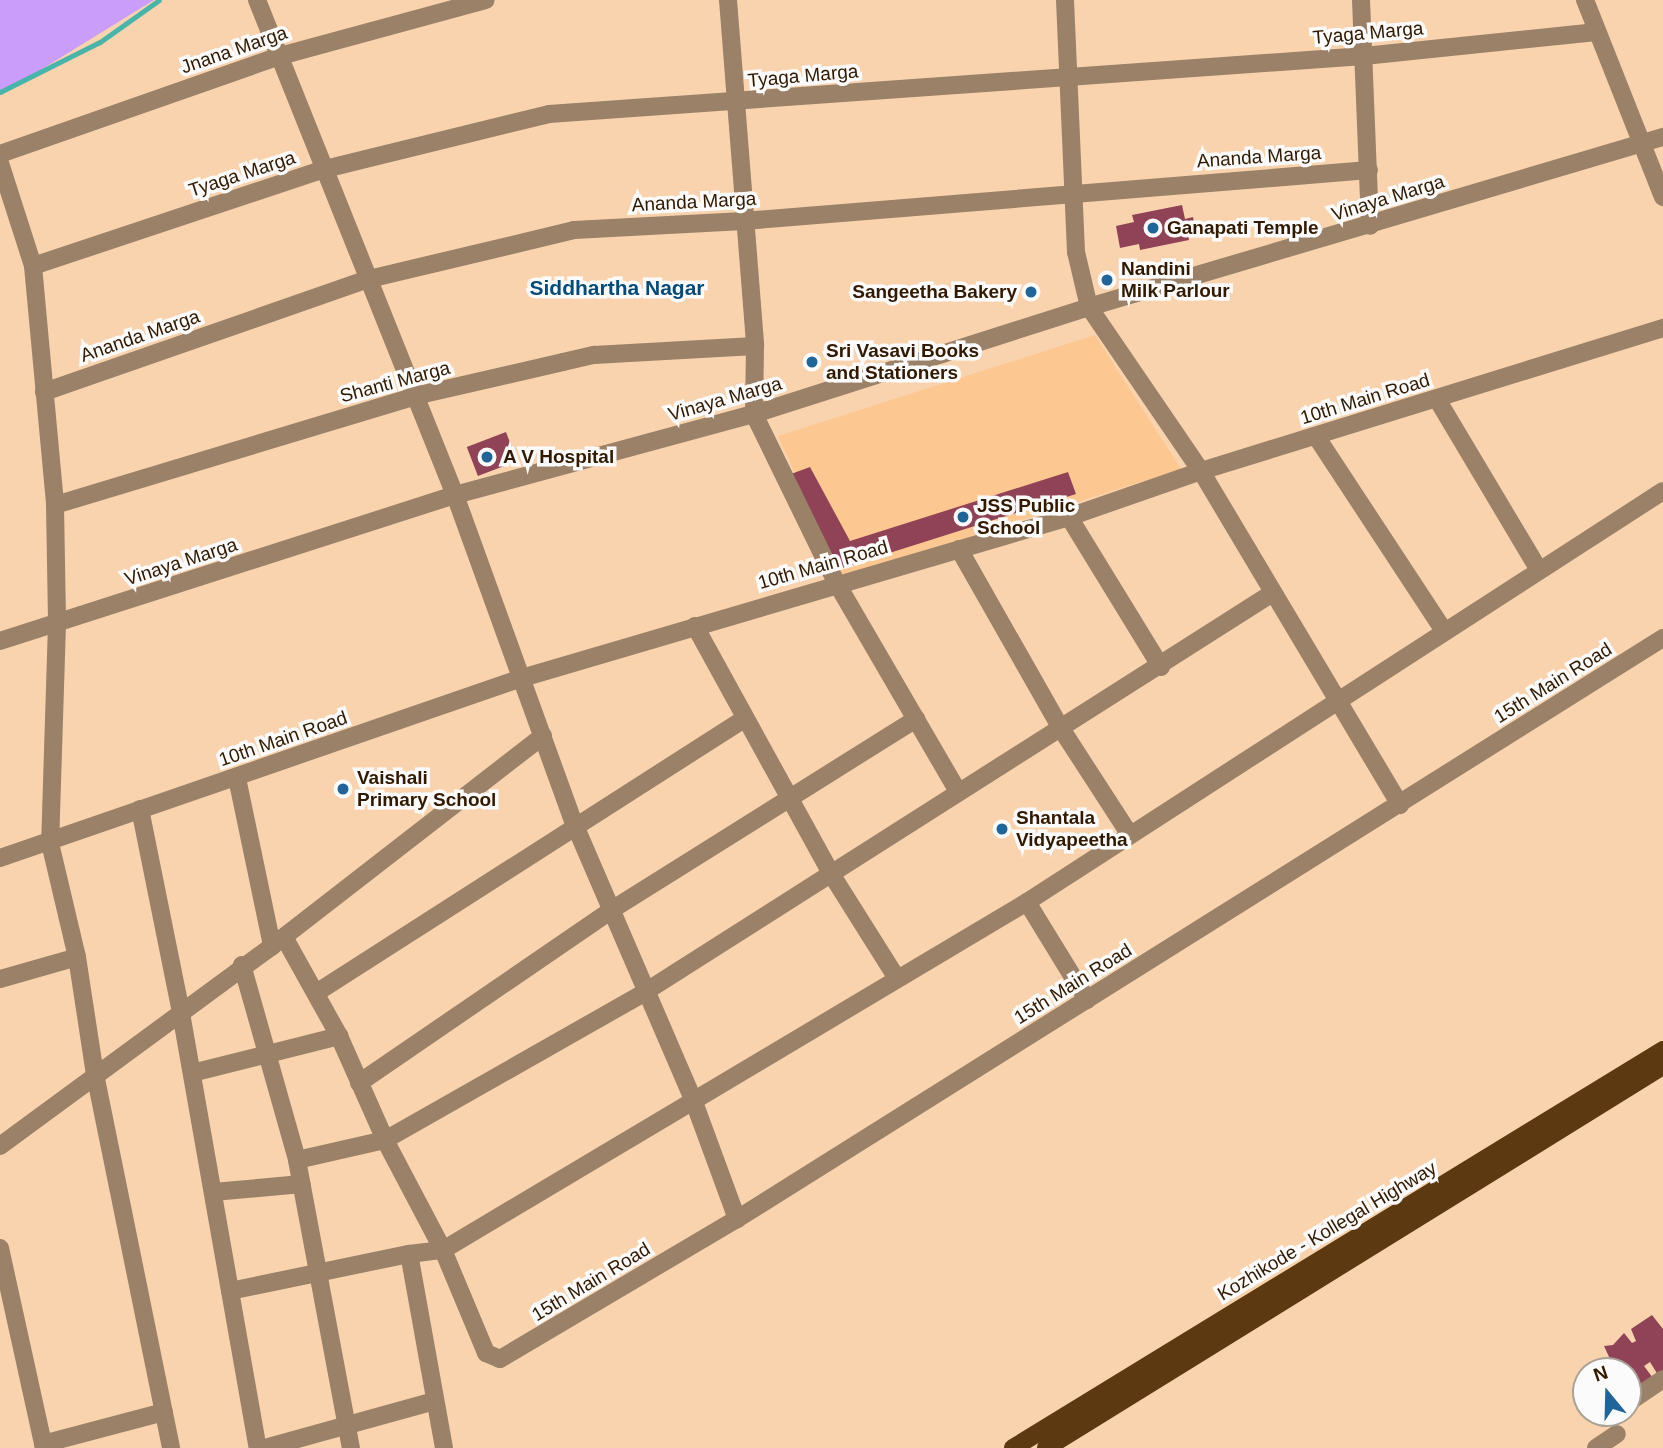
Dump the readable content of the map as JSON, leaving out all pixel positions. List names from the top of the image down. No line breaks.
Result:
{"streets":{"main road":["Kozhikode - Kollegal Highway"],"street":["Tyaga Marga","Jnana Marga","Ananda Marga","Vinaya Marga","Shanti Marga","10th Main Road","15th Main Road"]},"districts":["Siddhartha Nagar"],"places":["Ganapati Temple","Nandini Milk Parlour","Sangeetha Bakery","Sri Vasavi Books and Stationers","A V Hospital","JSS Public School","Vaishali Primary School","Shantala Vidyapeetha"],"north":"top"}
